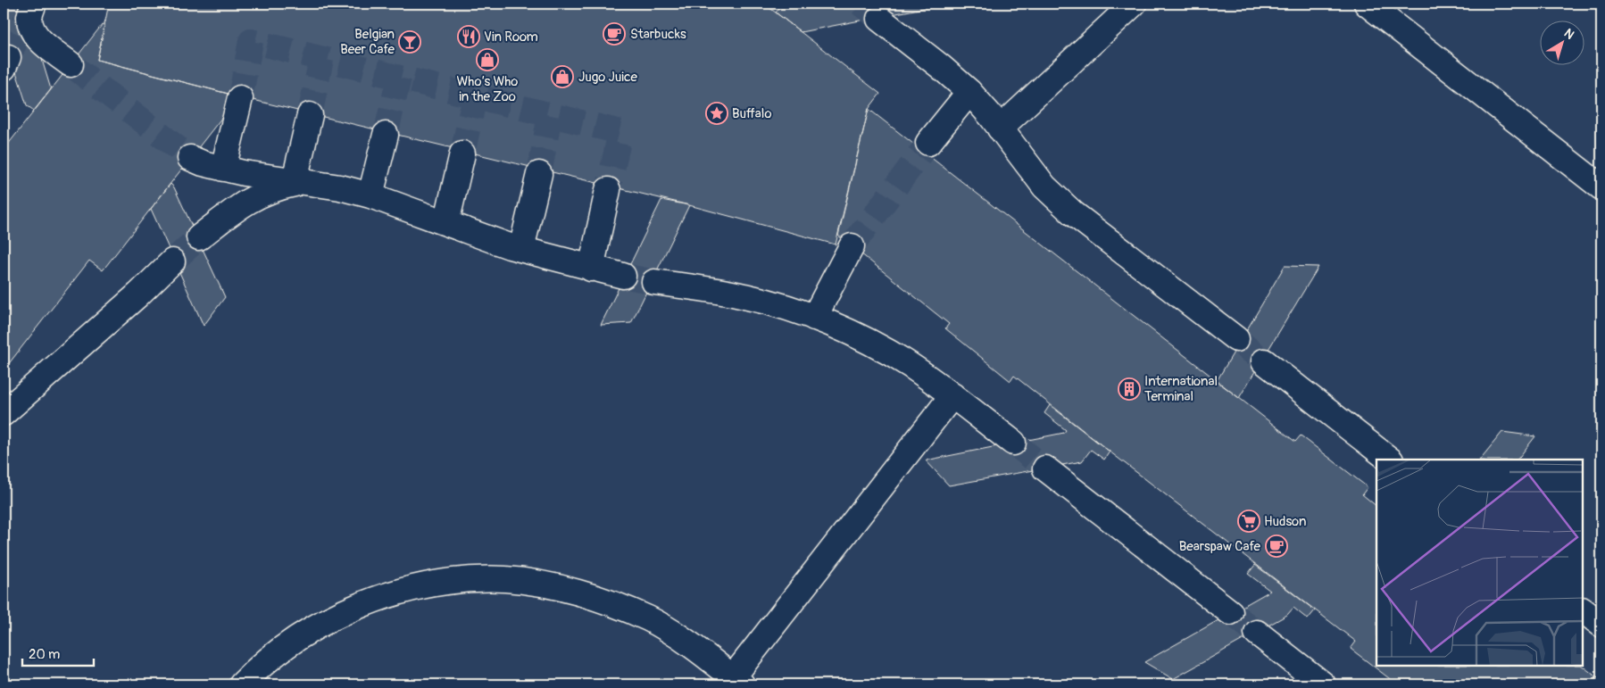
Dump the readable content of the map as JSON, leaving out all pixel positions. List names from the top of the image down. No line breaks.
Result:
{"places":{"cafe":["Starbucks","Bearspaw Cafe"],"restaurant":["Vin Room"],"bar":["Belgian Beer Cafe"],"shop":["Who’s Who in the Zoo","Jugo Juice"],"place":["Buffalo"],"building":["International Terminal"],"supermarket":["Hudson"]},"scale_bar":"20 m","north":"top right"}
